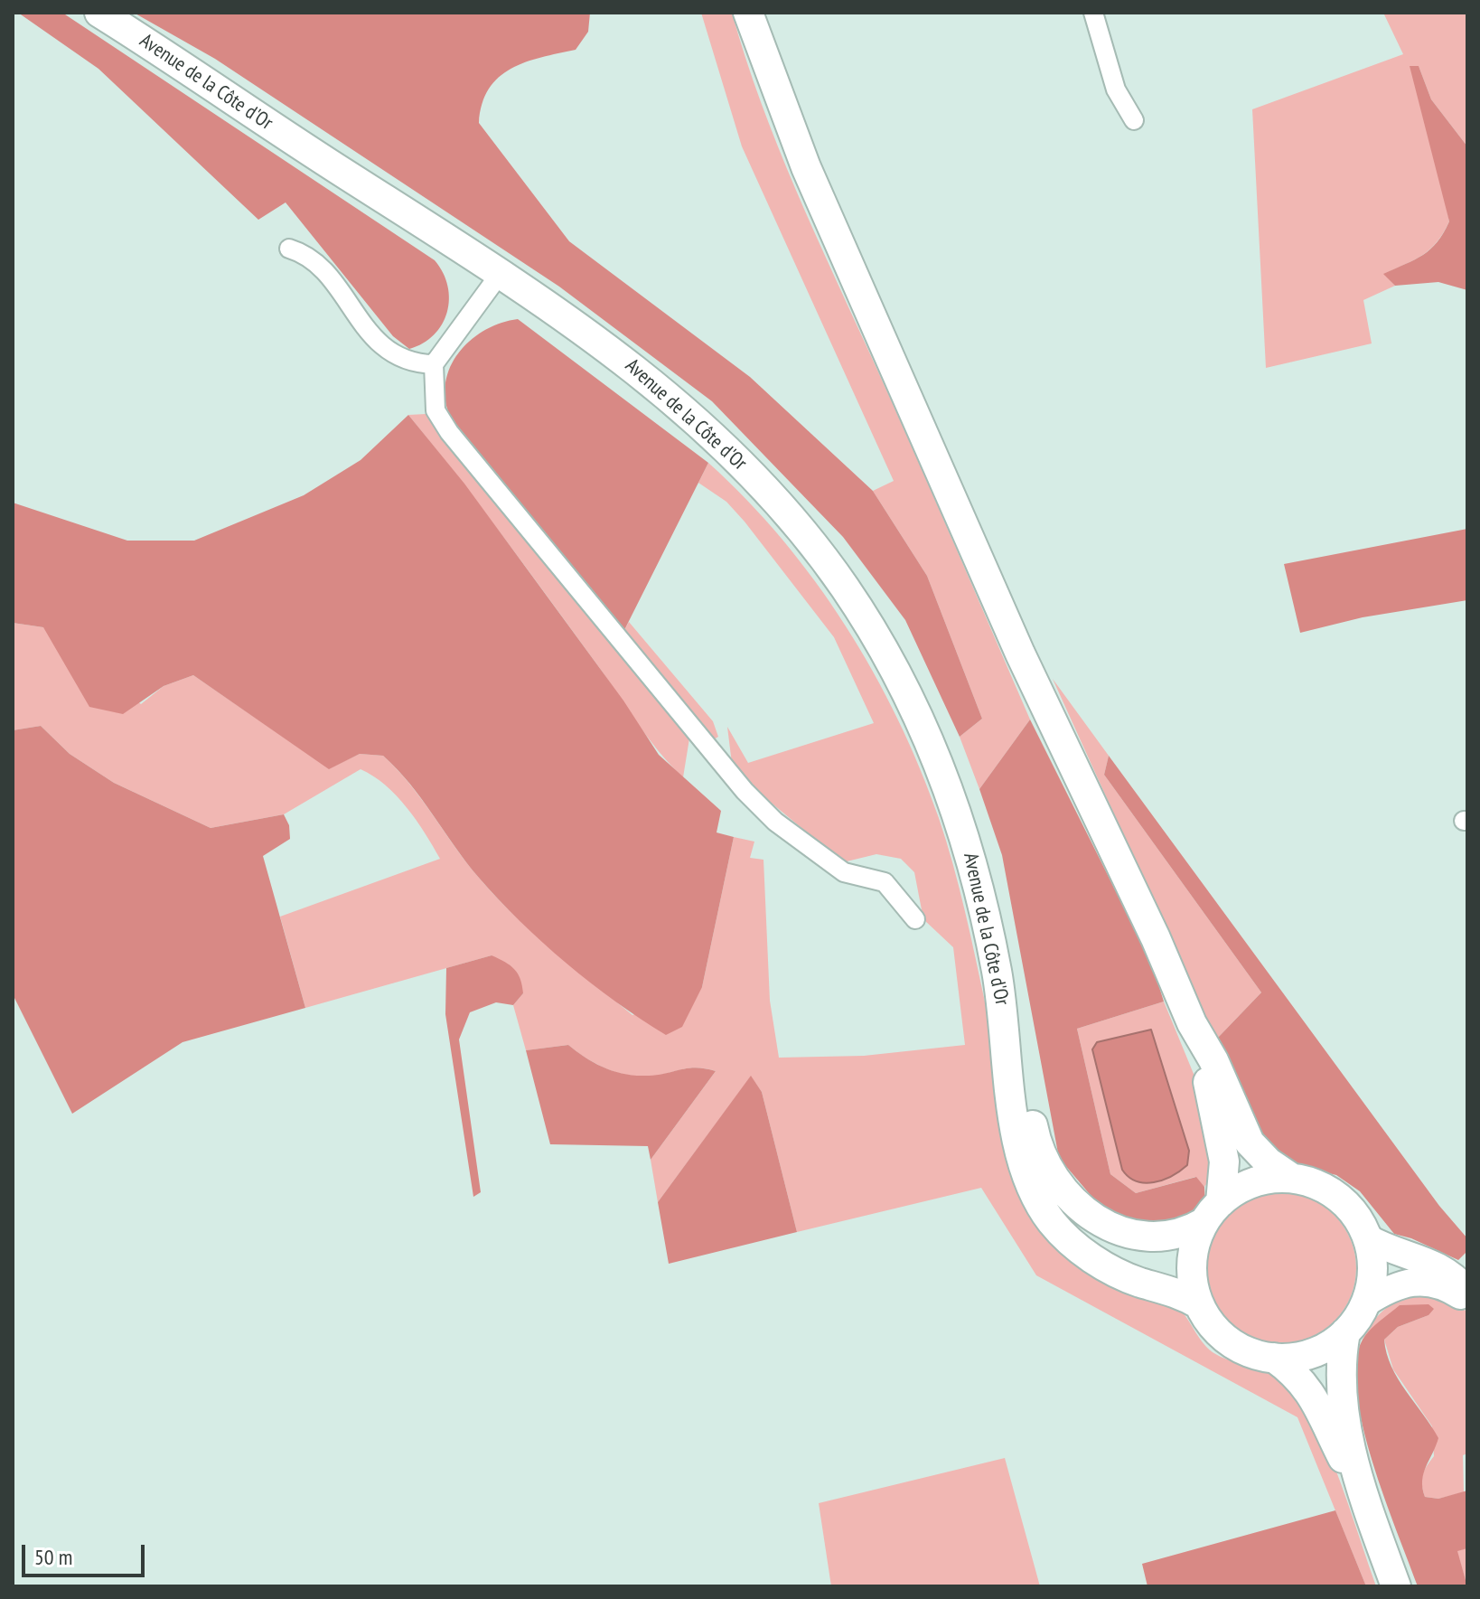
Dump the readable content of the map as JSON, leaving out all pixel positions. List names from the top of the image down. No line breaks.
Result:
{"streets":{"main road":["Avenue de la Côte d'Or"]},"scale_bar":"50 m"}
